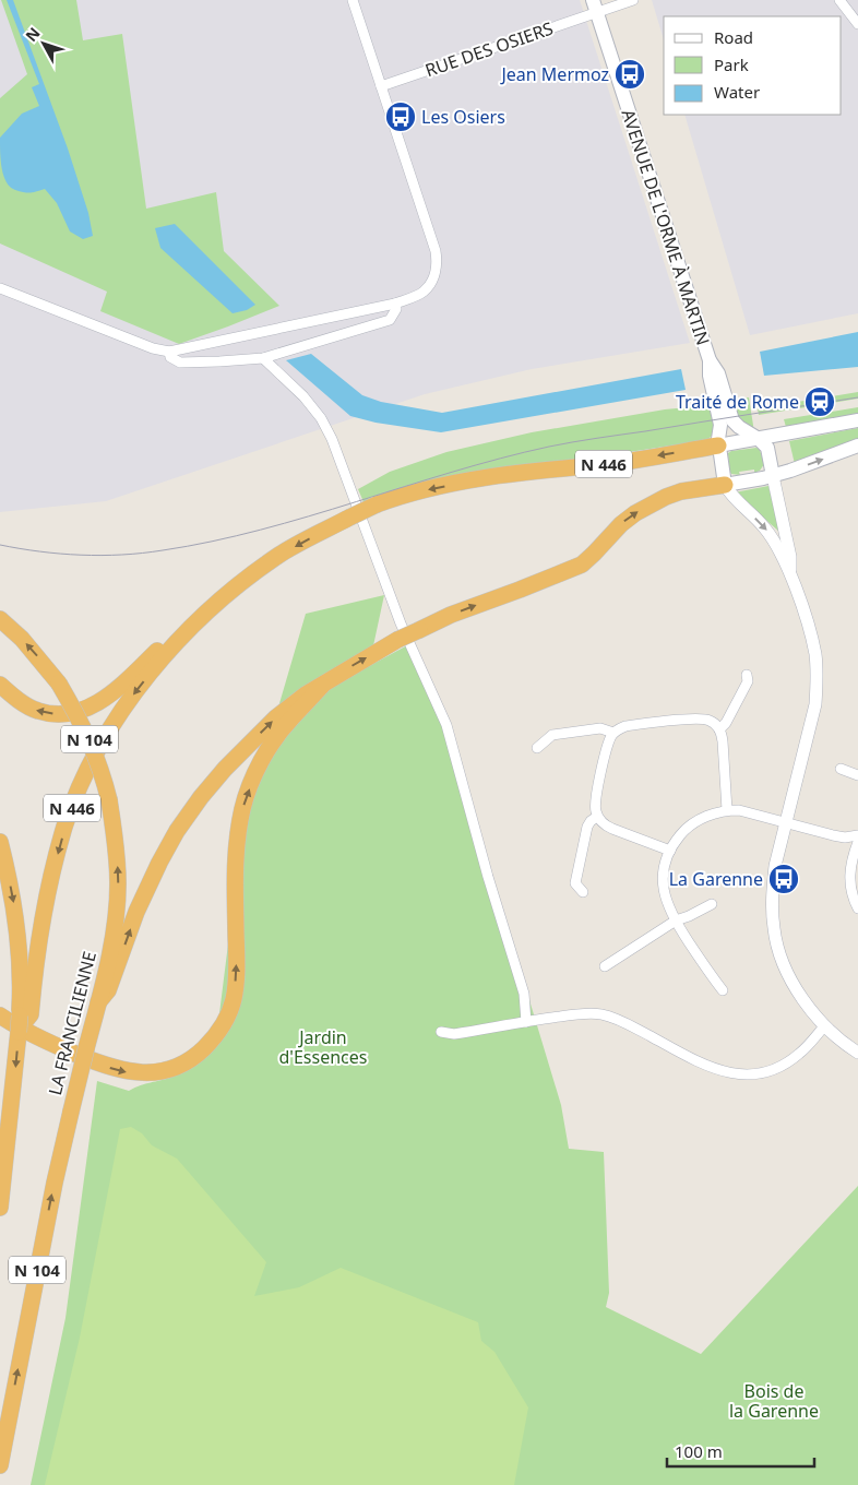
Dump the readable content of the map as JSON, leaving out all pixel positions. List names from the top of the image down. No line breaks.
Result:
{"streets":{"highway":["N 446","N 104","LA FRANCILIENNE"],"main road":["AVENUE DE L'ORME À MARTIN"],"street":["RUE DES OSIERS"]},"crossings":[["RUE DES OSIERS","AVENUE DE L'ORME À MARTIN"],["AVENUE DE L'ORME À MARTIN","N 446"]],"parks":["Jardin d'Essences","Bois de la Garenne"],"places":{"bus stop":["Jean Mermoz","Les Osiers","La Garenne"],"station":["Traité de Rome"]},"legend":["Road","Park","Water"],"scale_bar":"100 m","north":"top left"}
